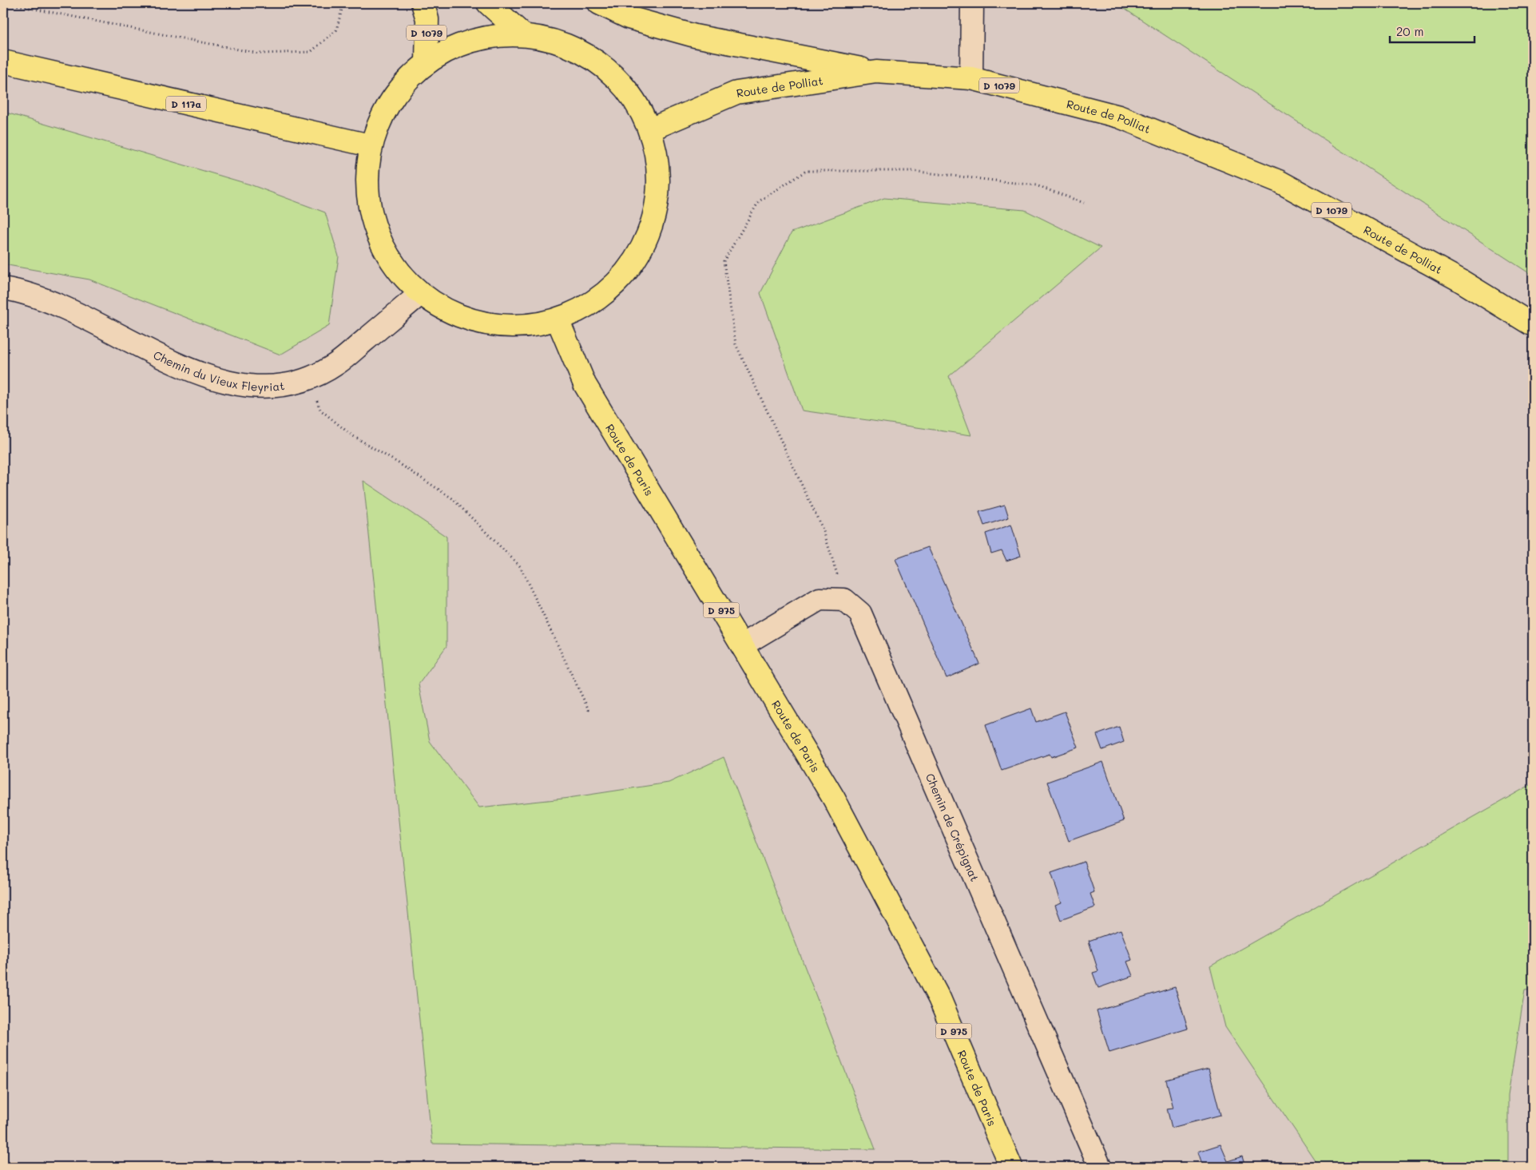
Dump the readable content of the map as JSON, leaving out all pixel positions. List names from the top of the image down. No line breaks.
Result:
{"streets":{"main road":["D 1079","Route de Polliat","D 117a","Route de Paris","D 975"],"street":["Chemin du Vieux Fleyriat","Chemin de Crépignat"]},"scale_bar":"20 m"}
